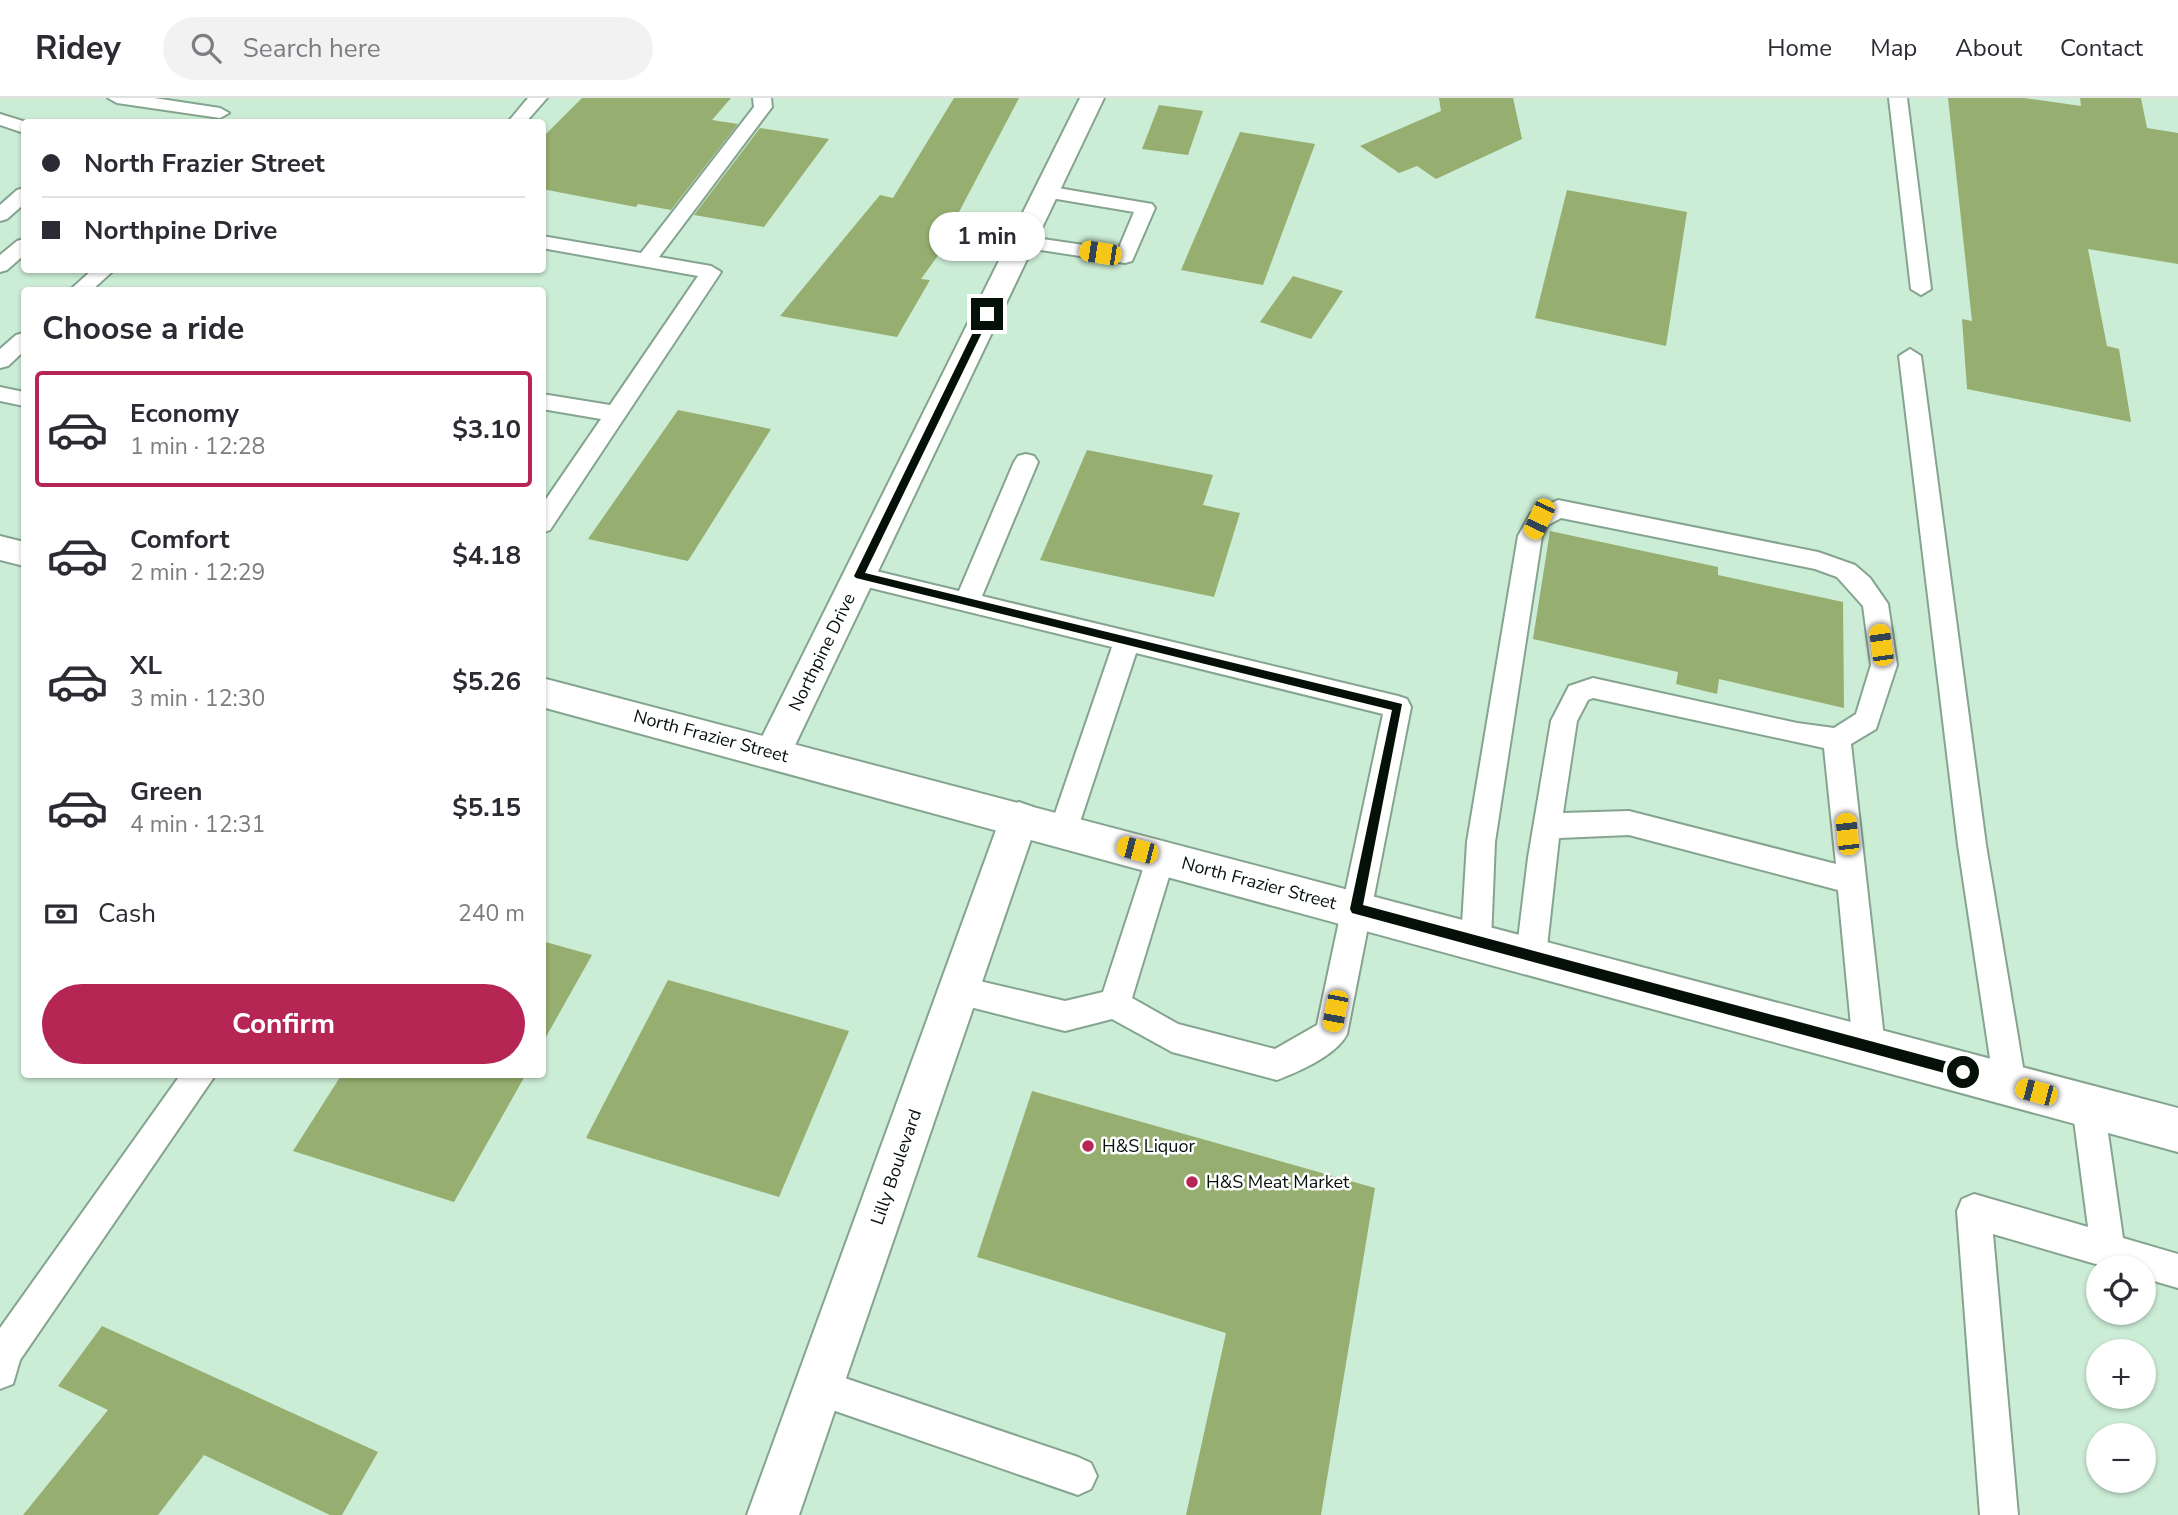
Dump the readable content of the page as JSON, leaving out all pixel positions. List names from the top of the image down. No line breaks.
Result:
{"streets":{"street":["Northpine Drive","North Frazier Street","Lilly Boulevard"]},"crossings":[["Northpine Drive","North Frazier Street"],["North Frazier Street","Lilly Boulevard"]],"places":["H&S Liquor","H&S Meat Market"],"page":{"header":"Ridey","search":"Search here","nav":["Home","Map","About","Contact"],"banner":["North Frazier Street","Northpine Drive"],"bubble":"1 min","heading":"Choose a ride","list":[{"name":"Economy","note":"1 min · 12:28","value":"$3.10"},{"name":"Comfort","note":"2 min · 12:29","value":"$4.18"},{"name":"XL","note":"3 min · 12:30","value":"$5.26"},{"name":"Green","note":"4 min · 12:31","value":"$5.15"}],"pay":["Cash","240 m"],"buttons":"Confirm","map_buttons":["+","−"]}}
